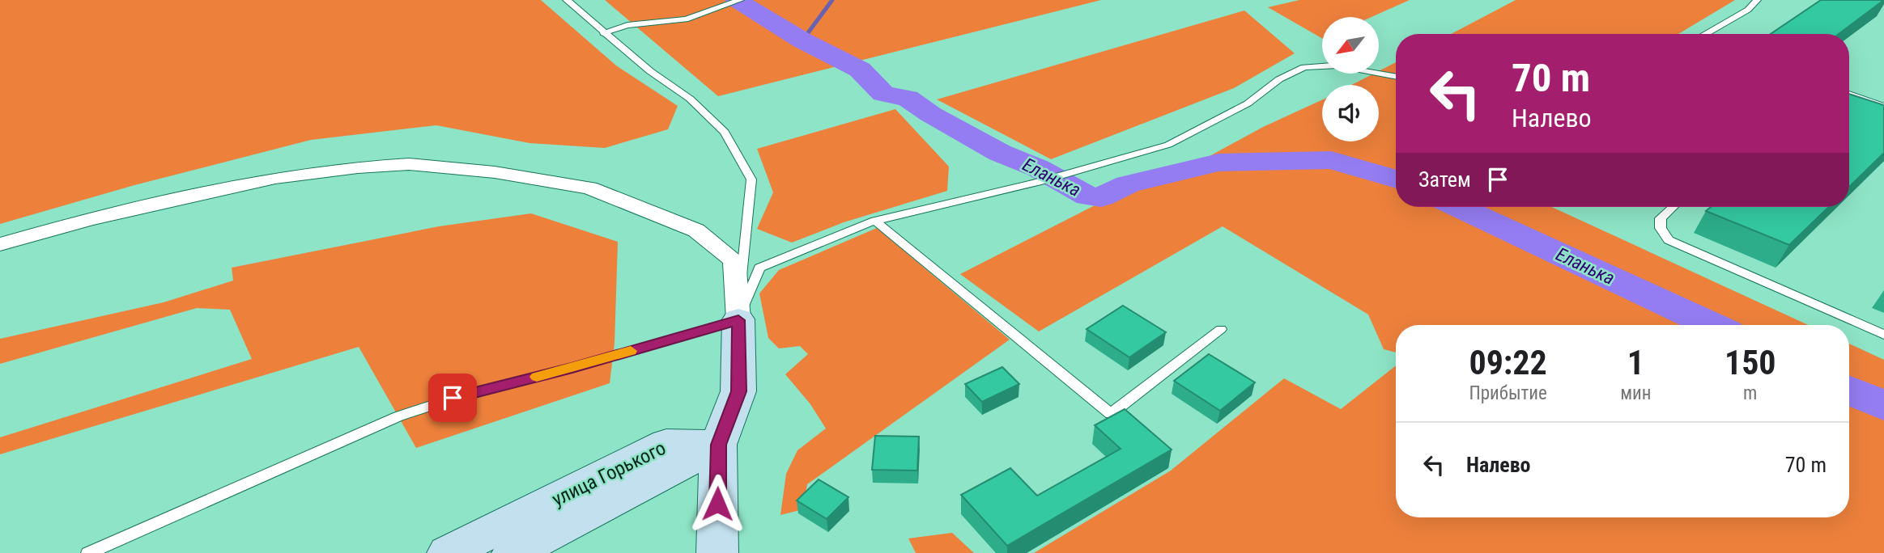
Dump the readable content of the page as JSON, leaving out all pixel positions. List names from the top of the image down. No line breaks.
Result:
{"streets":{"main road":["улица Горького"]},"water":["Еланька"],"north":"bottom left","page":{"turn":["70 m","Налево"],"then":"Затем","eta":["09:22","Прибытие","1","мин","150","m"],"list":[{"name":"Налево","value":"70 m"}]}}
